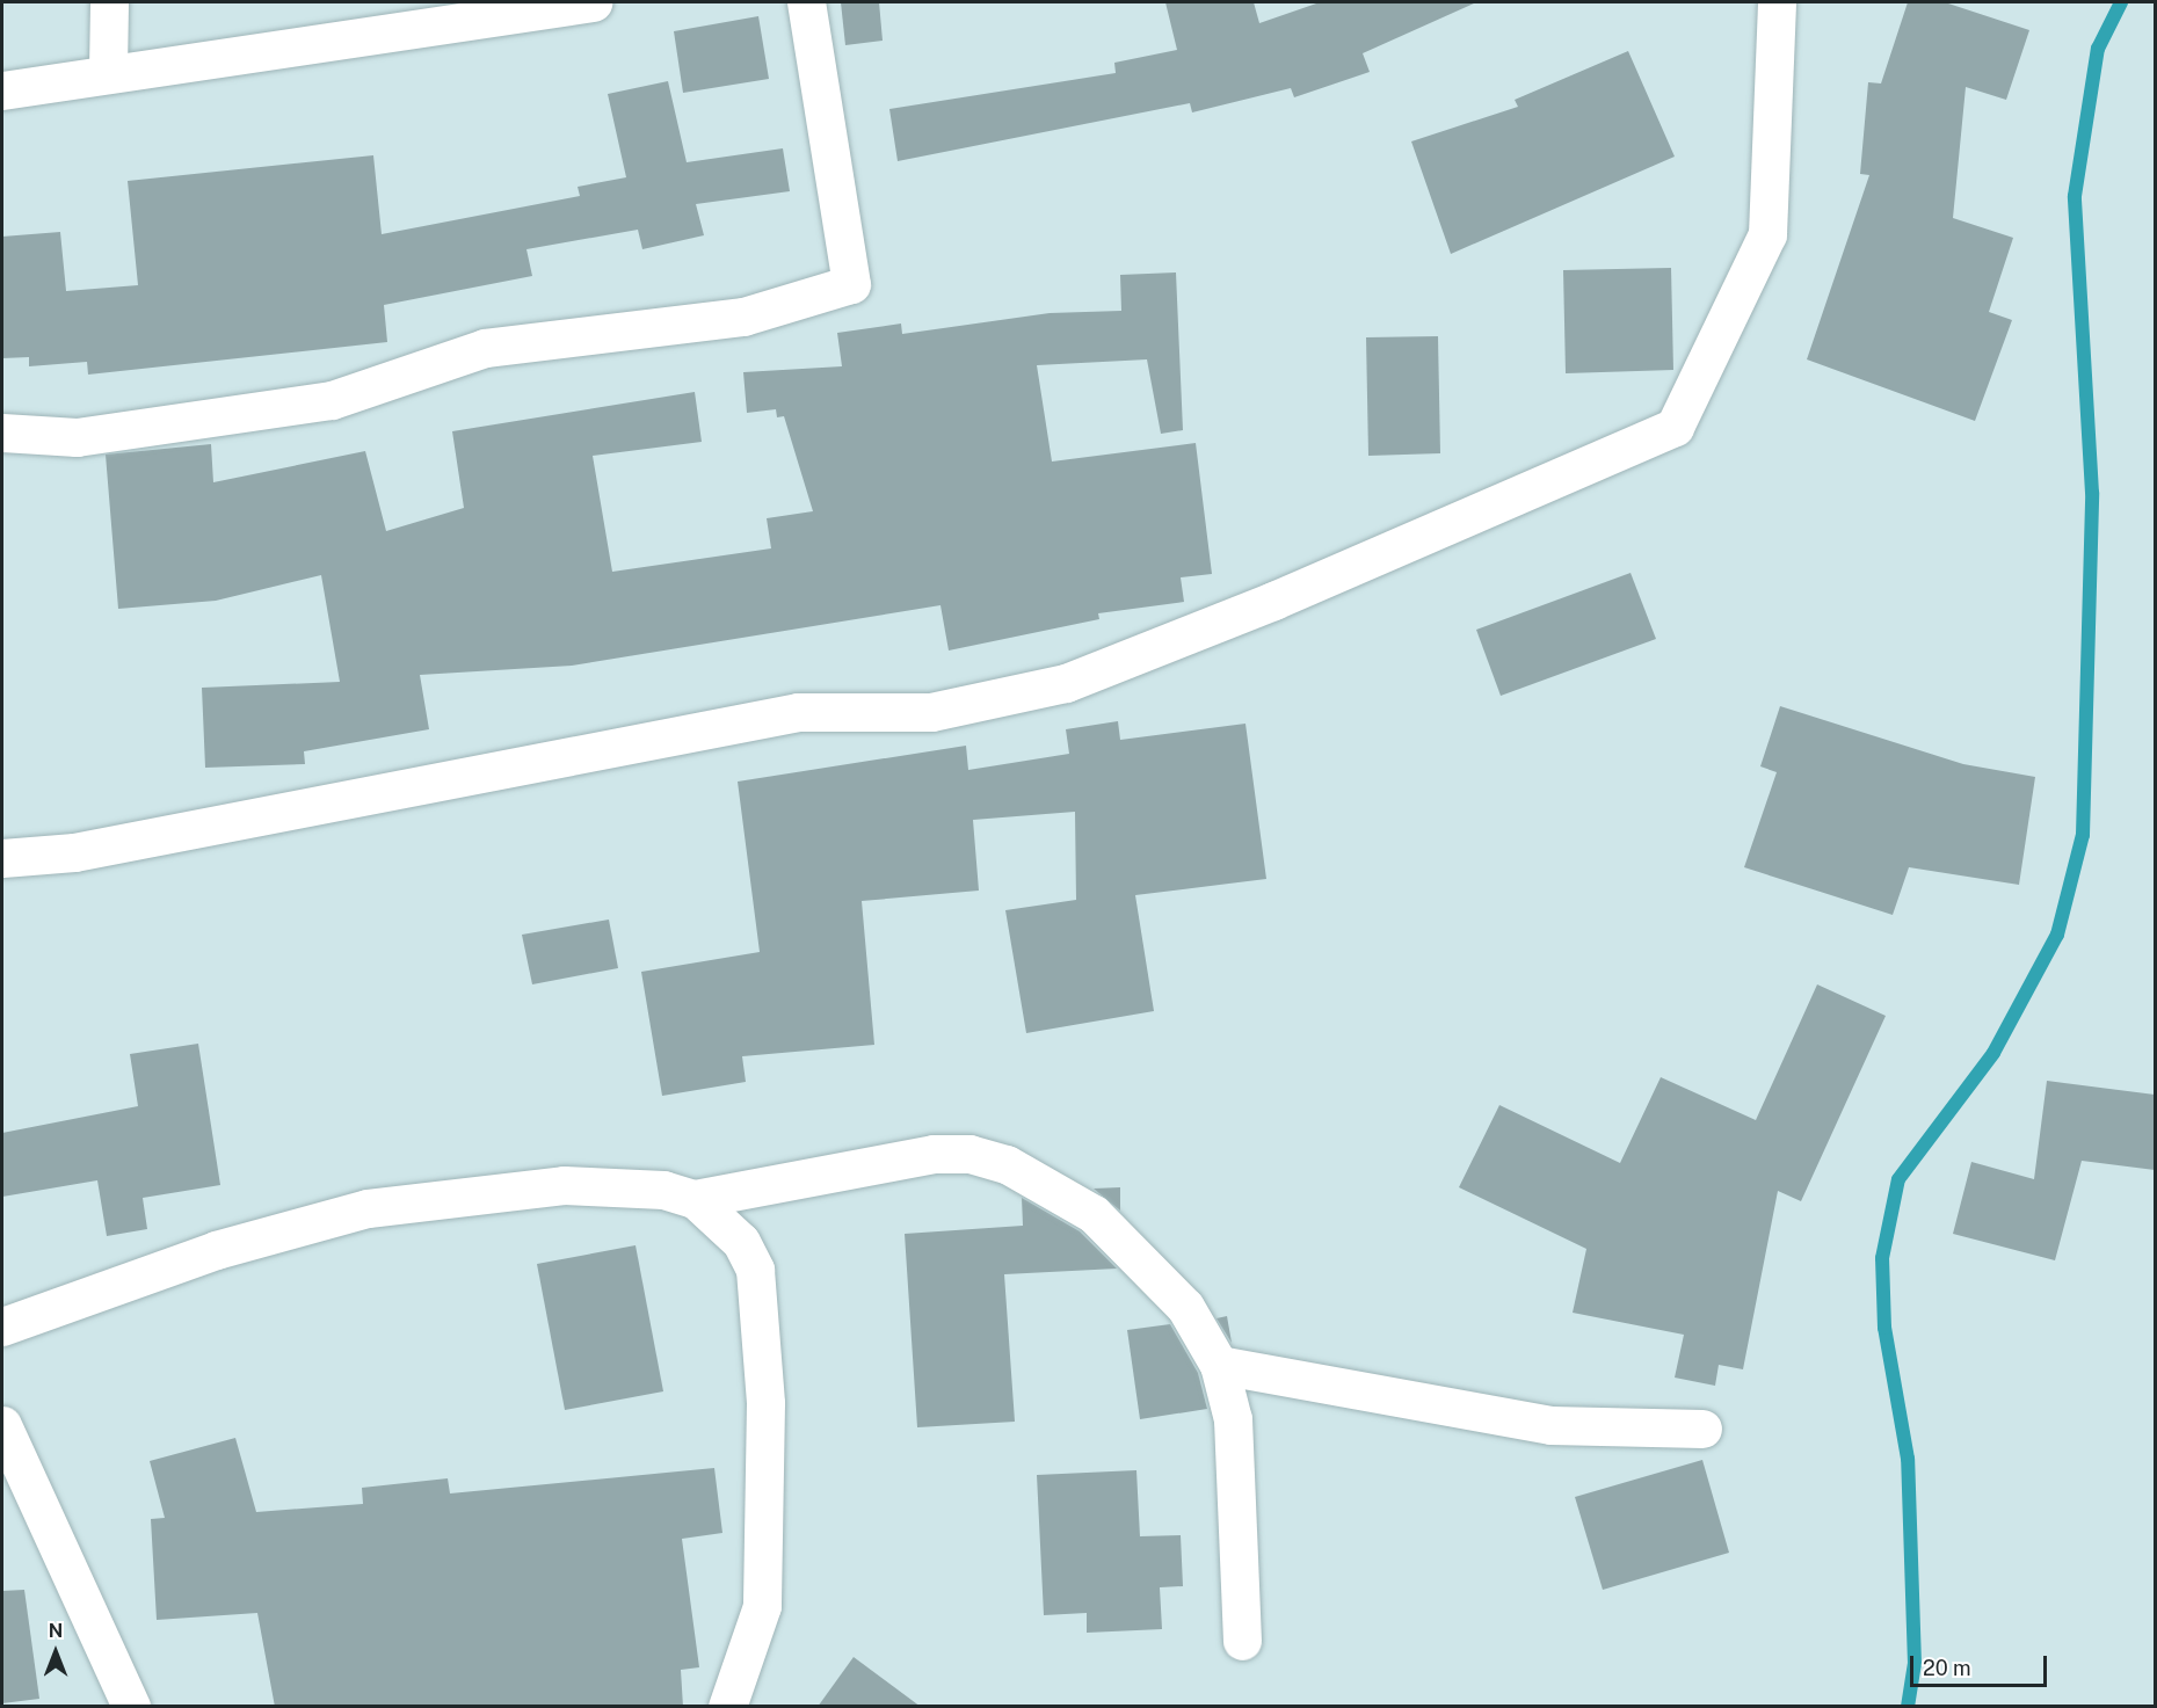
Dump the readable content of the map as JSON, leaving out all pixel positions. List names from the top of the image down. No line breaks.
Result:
{"scale_bar":"20 m","north":"top"}
